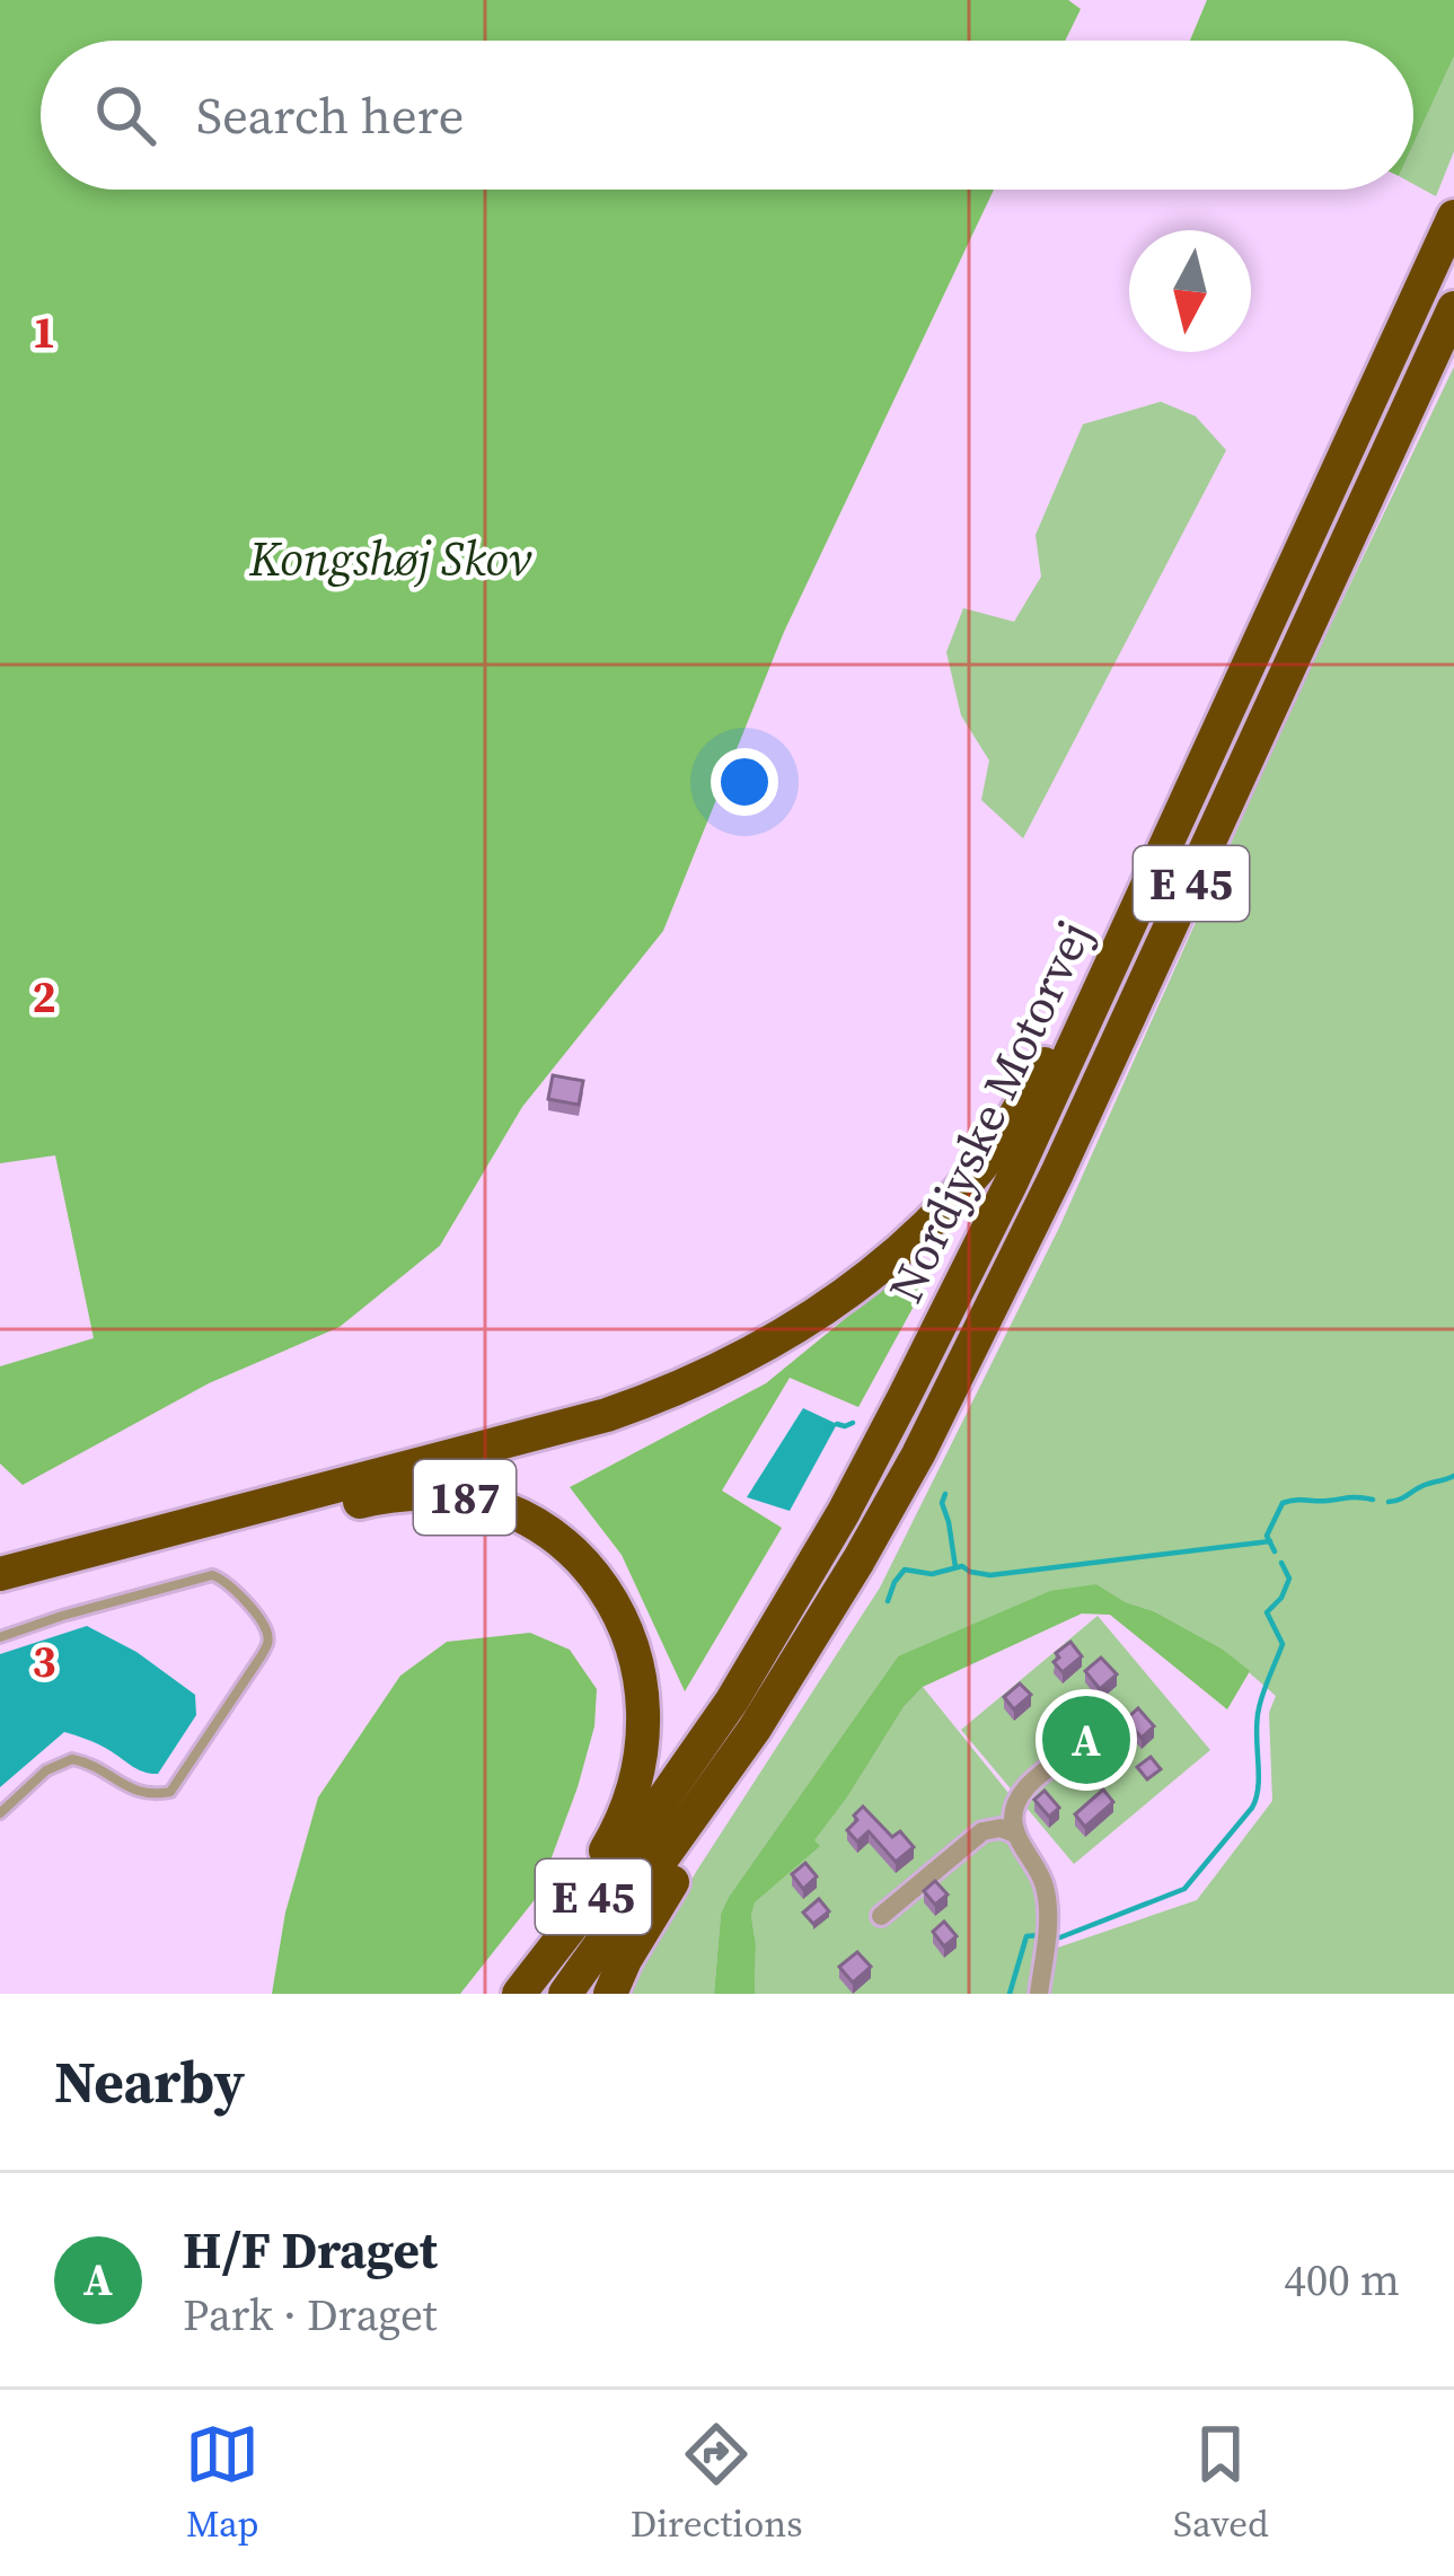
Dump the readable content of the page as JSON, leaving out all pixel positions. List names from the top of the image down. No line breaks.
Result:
{"streets":{"highway":["E 45","Nordjyske Motorvej","187"]},"crossings":[["Nordjyske Motorvej","187"]],"parks":["Kongshøj Skov"],"north":"bottom","page":{"search":"Search here","pins":"A","heading":"Nearby","list":[{"mark":"A","name":"H/F Draget","note":"Park · Draget","value":"400 m"}],"nav":["Map","Directions","Saved"]},"grid":{"rows":["1","2","3"]}}
